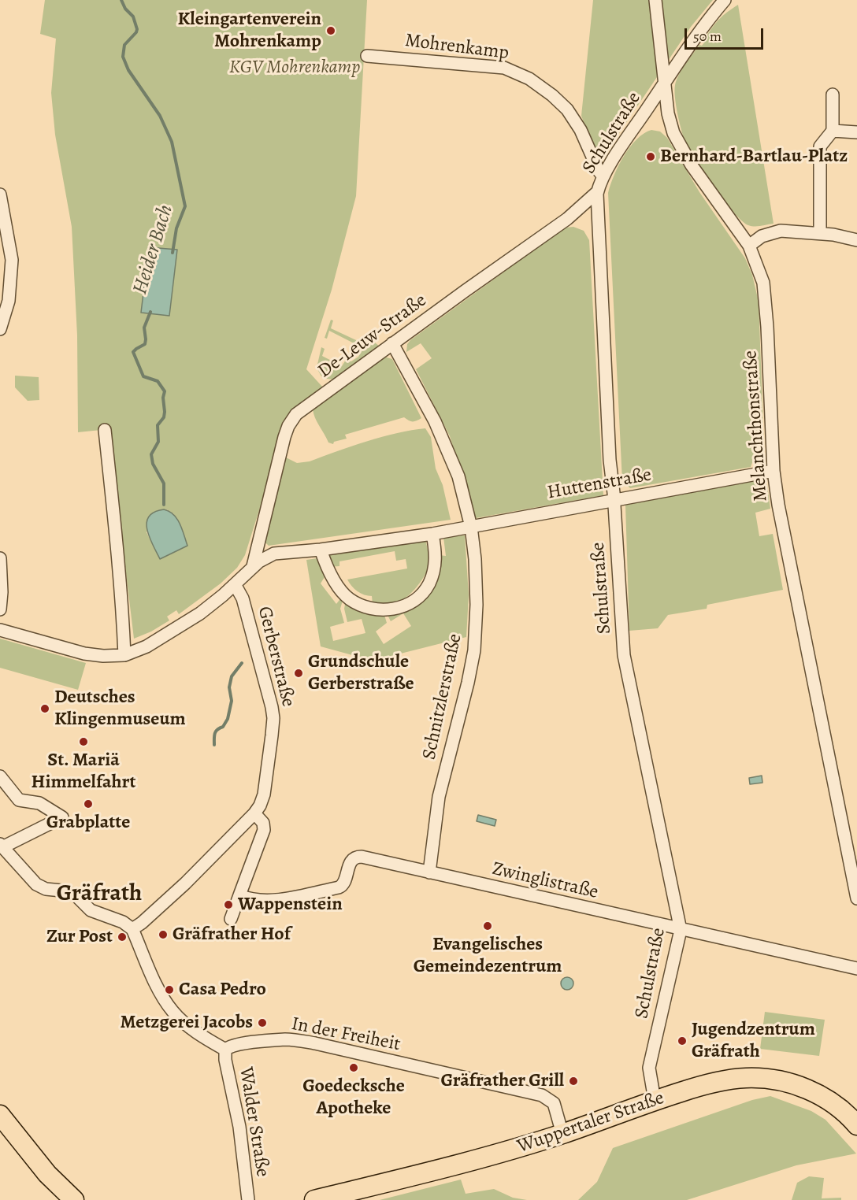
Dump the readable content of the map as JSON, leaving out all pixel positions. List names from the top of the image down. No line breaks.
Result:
{"streets":{"main road":["Wuppertaler Straße"],"street":["Mohrenkamp","Schulstraße","De-Leuw-Straße","Melanchthonstraße","Huttenstraße","Gerberstraße","Schnitzlerstraße","Zwinglistraße","In der Freiheit","Walder Straße"]},"crossings":[["Mohrenkamp","Schulstraße"],["Schulstraße","De-Leuw-Straße"],["Schulstraße","Melanchthonstraße"],["Schulstraße","Huttenstraße"],["Schulstraße","Zwinglistraße"],["Schulstraße","Wuppertaler Straße"],["De-Leuw-Straße","Huttenstraße"],["De-Leuw-Straße","Schnitzlerstraße"],["Melanchthonstraße","Huttenstraße"],["Huttenstraße","Gerberstraße"],["Huttenstraße","Schnitzlerstraße"],["Schnitzlerstraße","Zwinglistraße"],["In der Freiheit","Walder Straße"],["In der Freiheit","Wuppertaler Straße"]],"districts":["Gräfrath"],"water":["Heider Bach"],"parks":["KGV Mohrenkamp"],"places":["Kleingartenverein Mohrenkamp","Bernhard-Bartlau-Platz","Grundschule Gerberstraße","Deutsches Klingenmuseum","St. Mariä Himmelfahrt","Grabplatte","Wappenstein","Evangelisches Gemeindezentrum","Gräfrather Hof","Zur Post","Casa Pedro","Metzgerei Jacobs","Jugendzentrum Gräfrath","Goedecksche Apotheke","Gräfrather Grill"],"scale_bar":"50 m"}
